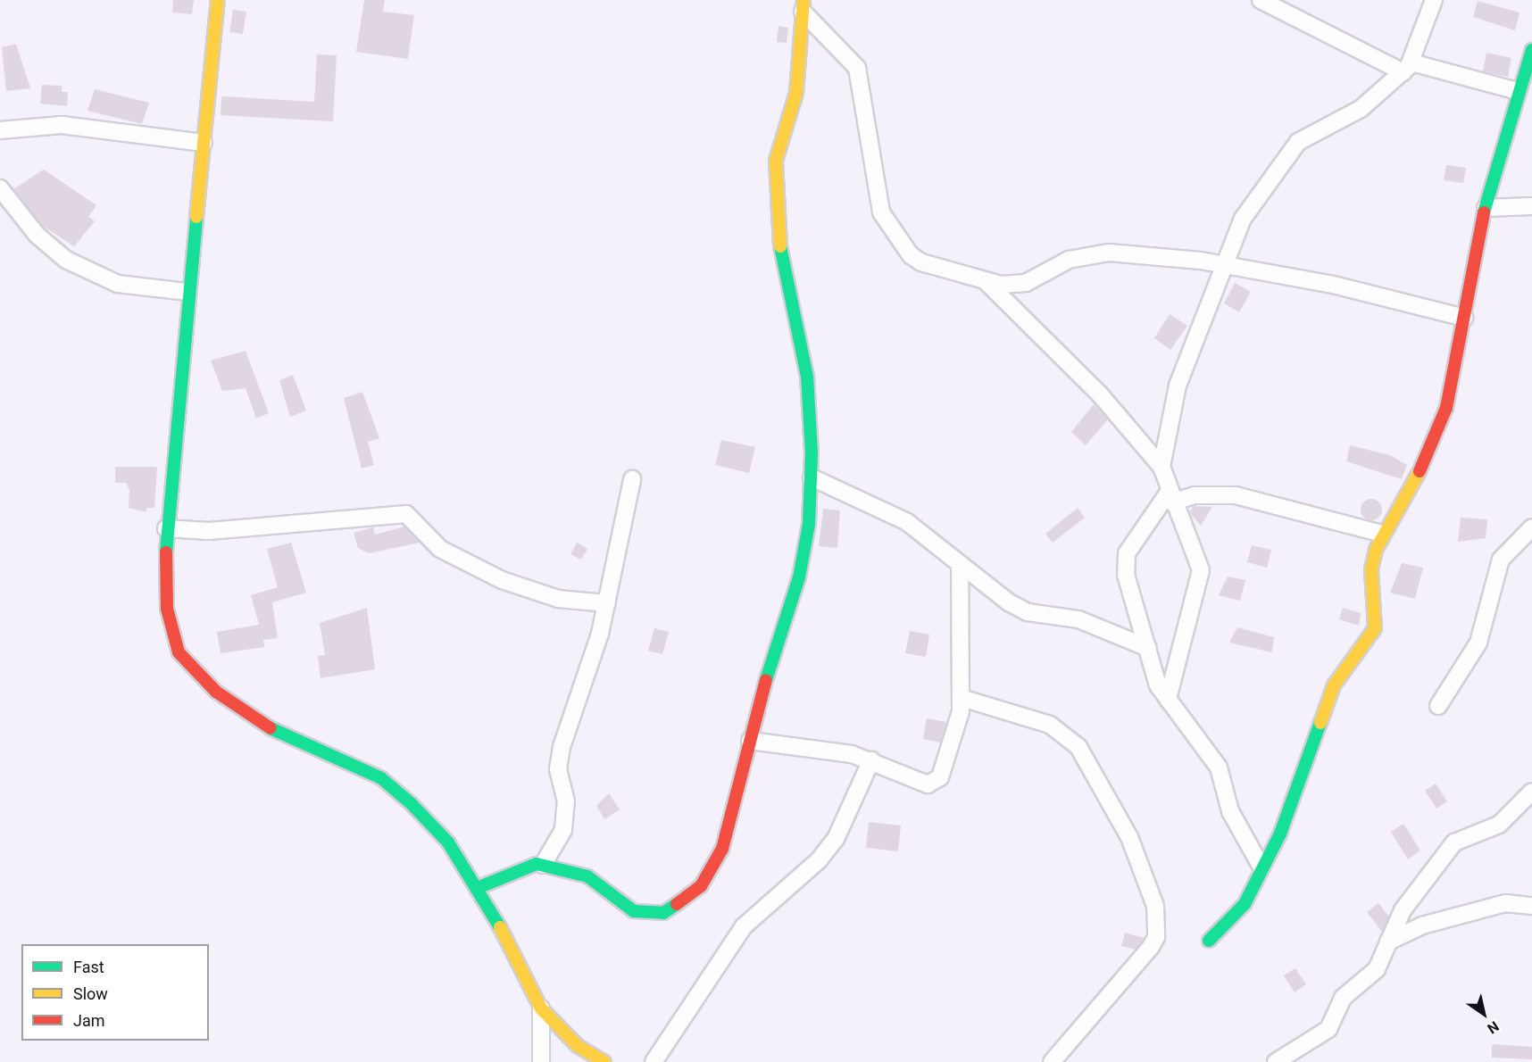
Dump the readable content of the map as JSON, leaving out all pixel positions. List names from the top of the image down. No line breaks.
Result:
{"legend":["Fast","Slow","Jam"],"north":"bottom right"}
